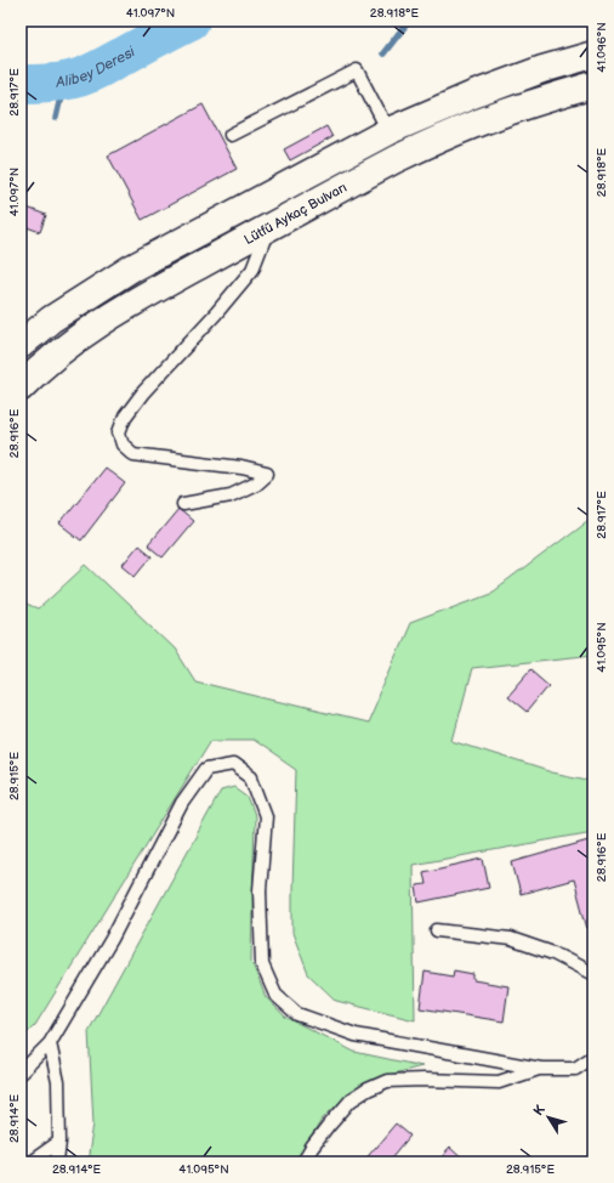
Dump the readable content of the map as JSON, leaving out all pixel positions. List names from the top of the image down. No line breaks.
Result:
{"streets":{"main road":["Lütfü Aykaç Bulvarı"]},"water":["Alibey Deresi"],"north":"top left","coordinates":["41.097°N","28.918°E","41.096°N","28.917°E","28.916°E","41.095°N","28.915°E","28.914°E"]}
